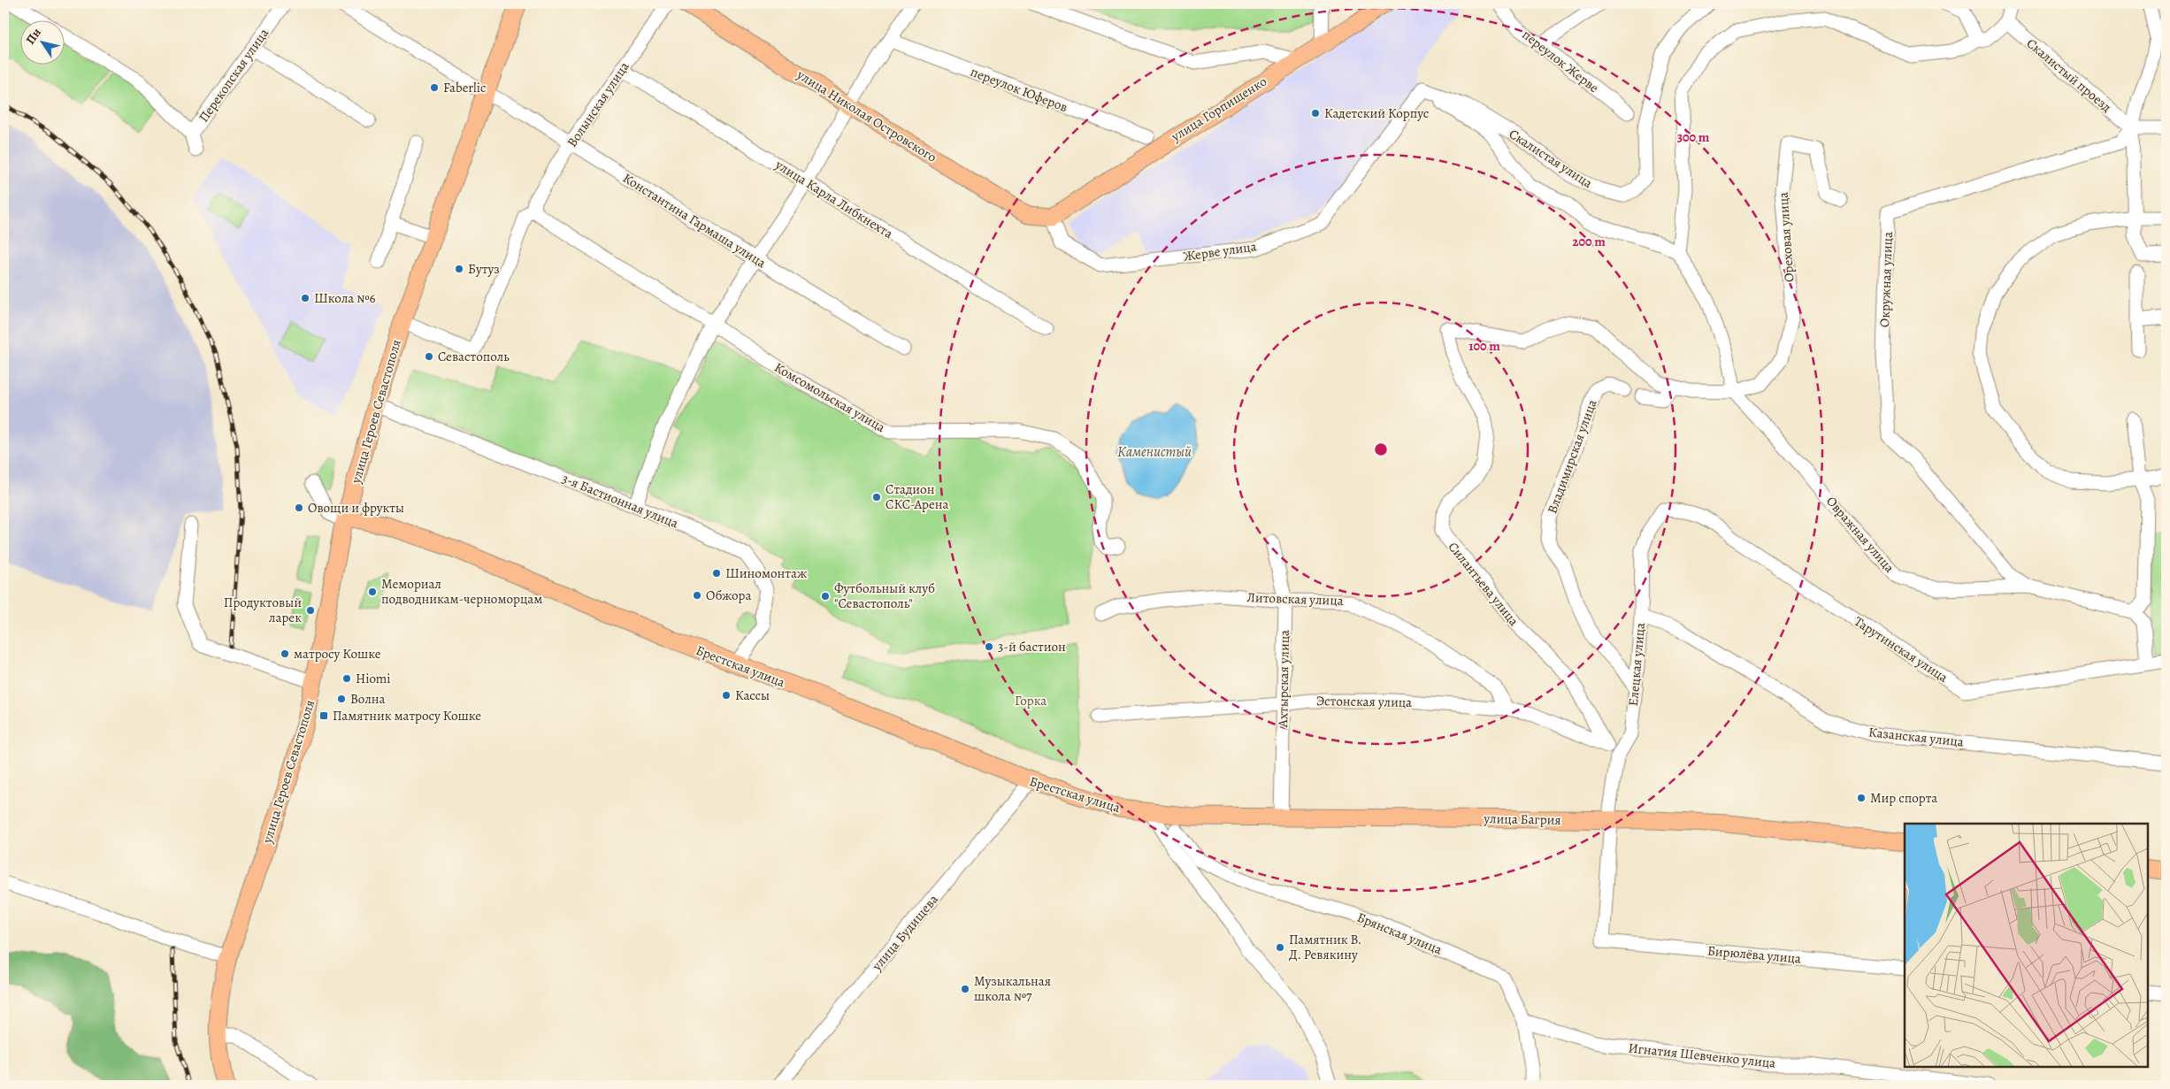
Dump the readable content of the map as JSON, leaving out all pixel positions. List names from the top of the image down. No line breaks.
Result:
{"streets":{"main road":["улица Горпищенко","улица Николая Островского","улица Героев Севастополя","Брестская улица","улица Багрия"],"street":["переулок Жерве","Перекопская улица","Скалистый проезд","переулок Юферов","Волынская улица","Скалистая улица","улица Карла Либкнехта","Константина Гармаша улица","Ореховая улица","Жерве улица","Окружная улица","Комсомольская улица","Владимирская улица","3-я Бастионная улица","Овражная улица","Силантьева улица","Литовская улица","Тарутинская улица","Елецкая улица","Ахтырская улица","Эстонская улица","Казанская улица","улица Будищева","Брянская улица","Бирюлёва улица","Игнатия Шевченко улица"]},"crossings":[["Скалистый проезд","Окружная улица"],["Волынская улица","улица Карла Либкнехта"],["Волынская улица","Константина Гармаша улица"],["Волынская улица","Комсомольская улица"],["Волынская улица","улица Героев Севастополя"],["улица Горпищенко","улица Николая Островского"],["улица Горпищенко","Жерве улица"],["улица Николая Островского","Жерве улица"],["Скалистая улица","Жерве улица"],["Константина Гармаша улица","улица Героев Севастополя"],["Ореховая улица","Овражная улица"],["Ореховая улица","Силантьева улица"],["Окружная улица","Овражная улица"],["улица Героев Севастополя","3-я Бастионная улица"],["улица Героев Севастополя","Брестская улица"],["Владимирская улица","Елецкая улица"],["3-я Бастионная улица","Брестская улица"],["Овражная улица","Силантьева улица"],["Силантьева улица","Эстонская улица"],["Литовская улица","Ахтырская улица"],["Литовская улица","Эстонская улица"],["Тарутинская улица","Елецкая улица"],["Елецкая улица","Эстонская улица"],["Елецкая улица","Казанская улица"],["Елецкая улица","улица Багрия"],["Елецкая улица","Бирюлёва улица"],["Брестская улица","улица Багрия"],["Брестская улица","улица Будищева"],["Ахтырская улица","Эстонская улица"],["Ахтырская улица","улица Багрия"],["Брянская улица","Игнатия Шевченко улица"]],"water":["Каменистый"],"parks":["Горка"],"places":{"other":["Faberlic","Кадетский Корпус","Бутуз","Школа №6","Севастополь","Стадион СКС-Арена","Овощи и фрукты","Шиномонтаж","Мемориал подводникам-черноморцам","Обжора","Футбольный клуб \"Севастополь\"","Продуктовый ларек","3-й бастион","матросу Кошке","Hiomi","Кассы","Волна","Мир спорта","Памятник В. Д. Ревякину","Музыкальная школа №7"],"transit":["Памятник матросу Кошке"]},"north":"top left","rings":["300 m","200 m","100 m"]}
